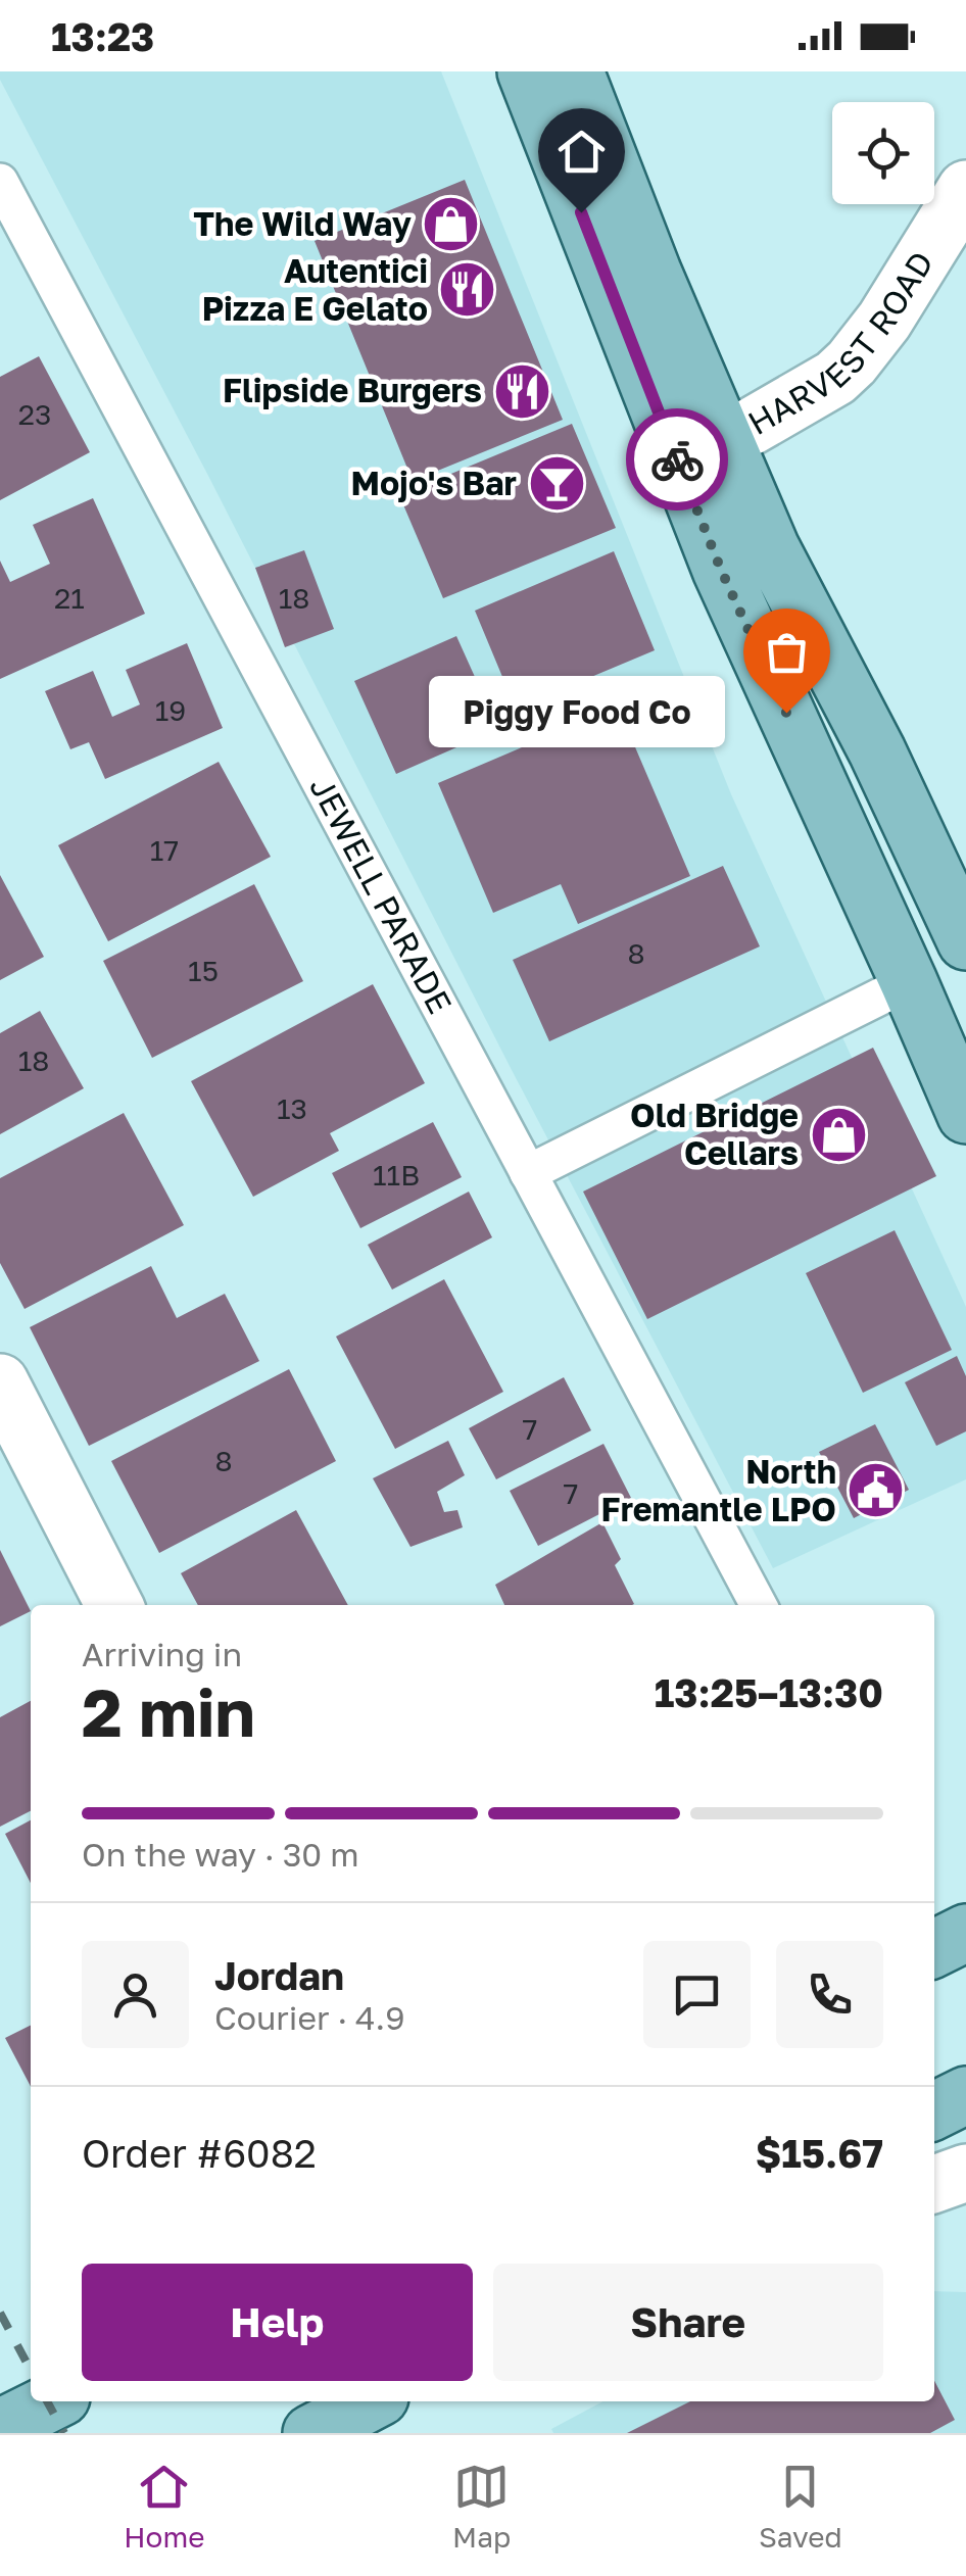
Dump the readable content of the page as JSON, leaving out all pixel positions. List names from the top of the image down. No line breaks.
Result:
{"streets":{"street":["HARVEST ROAD"],"lane":["JEWELL PARADE"]},"places":{"shop":["The Wild Way","Old Bridge Cellars"],"restaurant":["Autentici Pizza E Gelato","Flipside Burgers"],"bar":["Mojo's Bar"],"other":["Piggy Food Co"],"public building":["North Fremantle LPO"]},"house_numbers":["23","21","18","19","17","8","15","18","13","11B","7","8","7"],"page":{"status":"13:23","bubble":"Piggy Food Co","heading":["2 min","Arriving in","13:25–13:30"],"panel":["Jordan","Courier · 4.9","Order #6082","$15.67"],"bar":"On the way · 30 m","buttons":["Help","Share"],"tabs":["Home","Map","Saved"]}}
